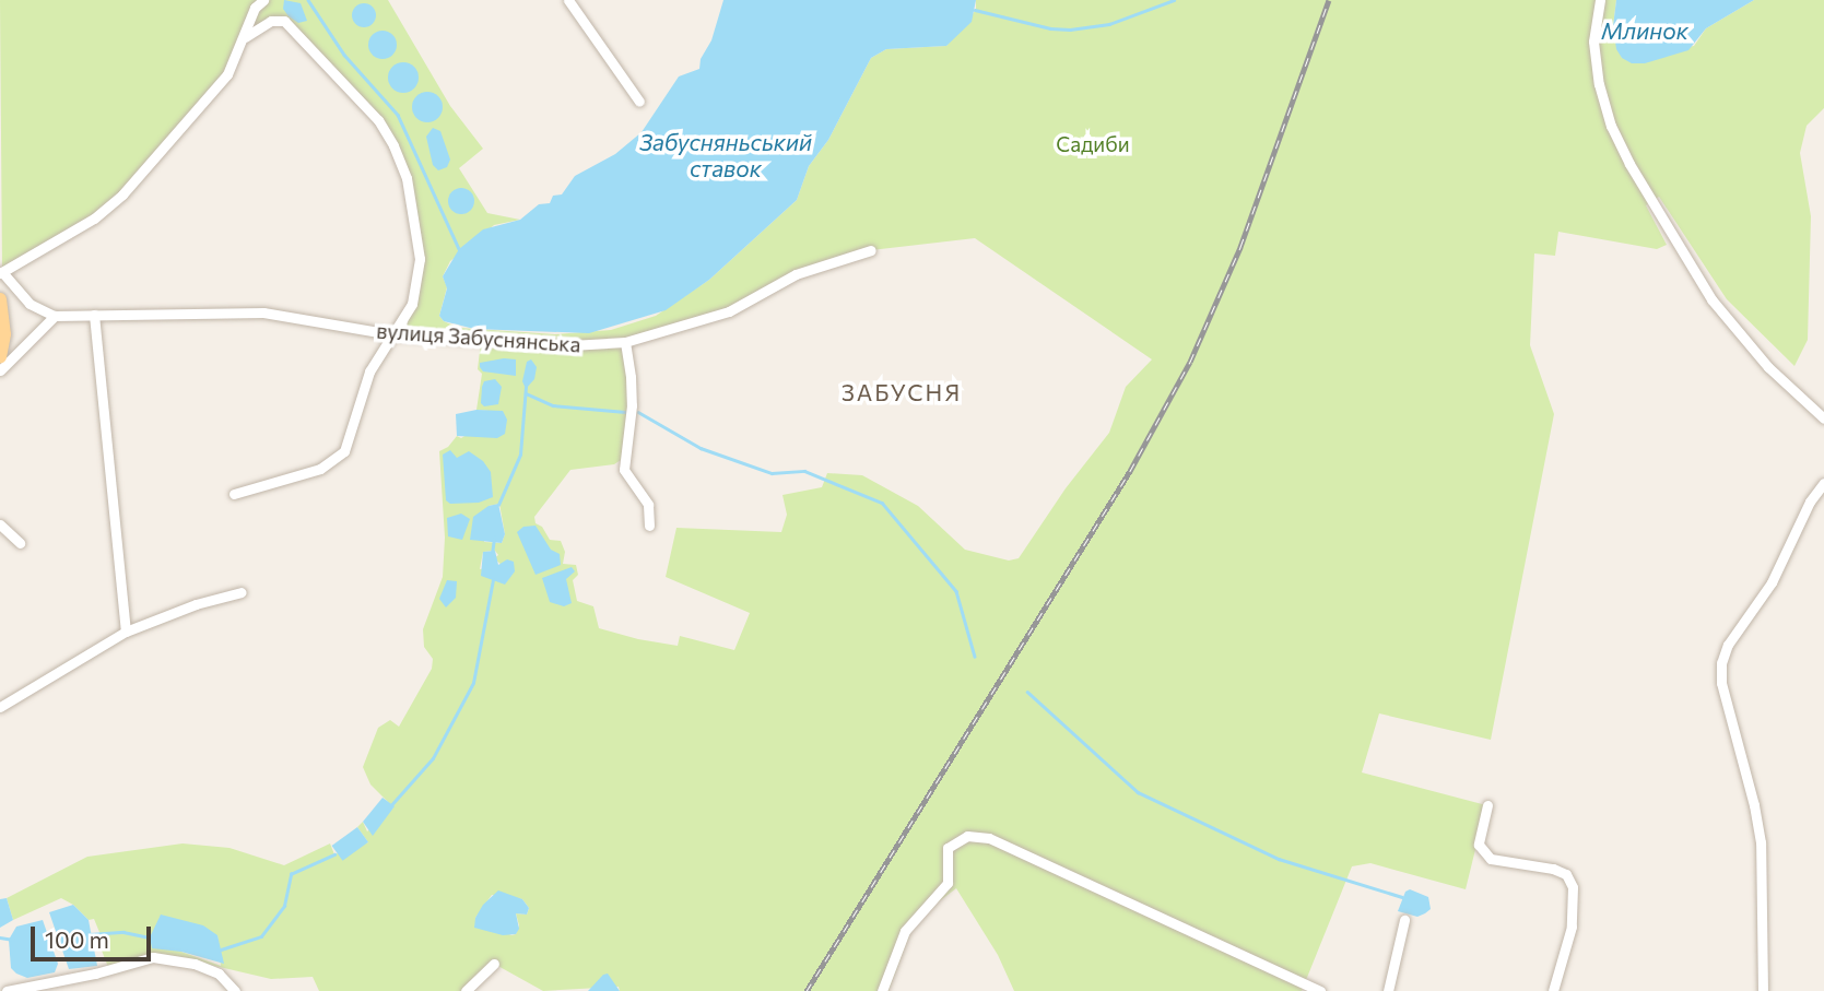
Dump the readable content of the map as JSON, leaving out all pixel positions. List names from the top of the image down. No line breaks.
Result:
{"streets":{"street":["вулиця Забуснянська"]},"districts":["ЗАБУСНЯ"],"water":["Млинок","Забусняньський ставок"],"parks":["Садиби"],"scale_bar":"100 m"}
